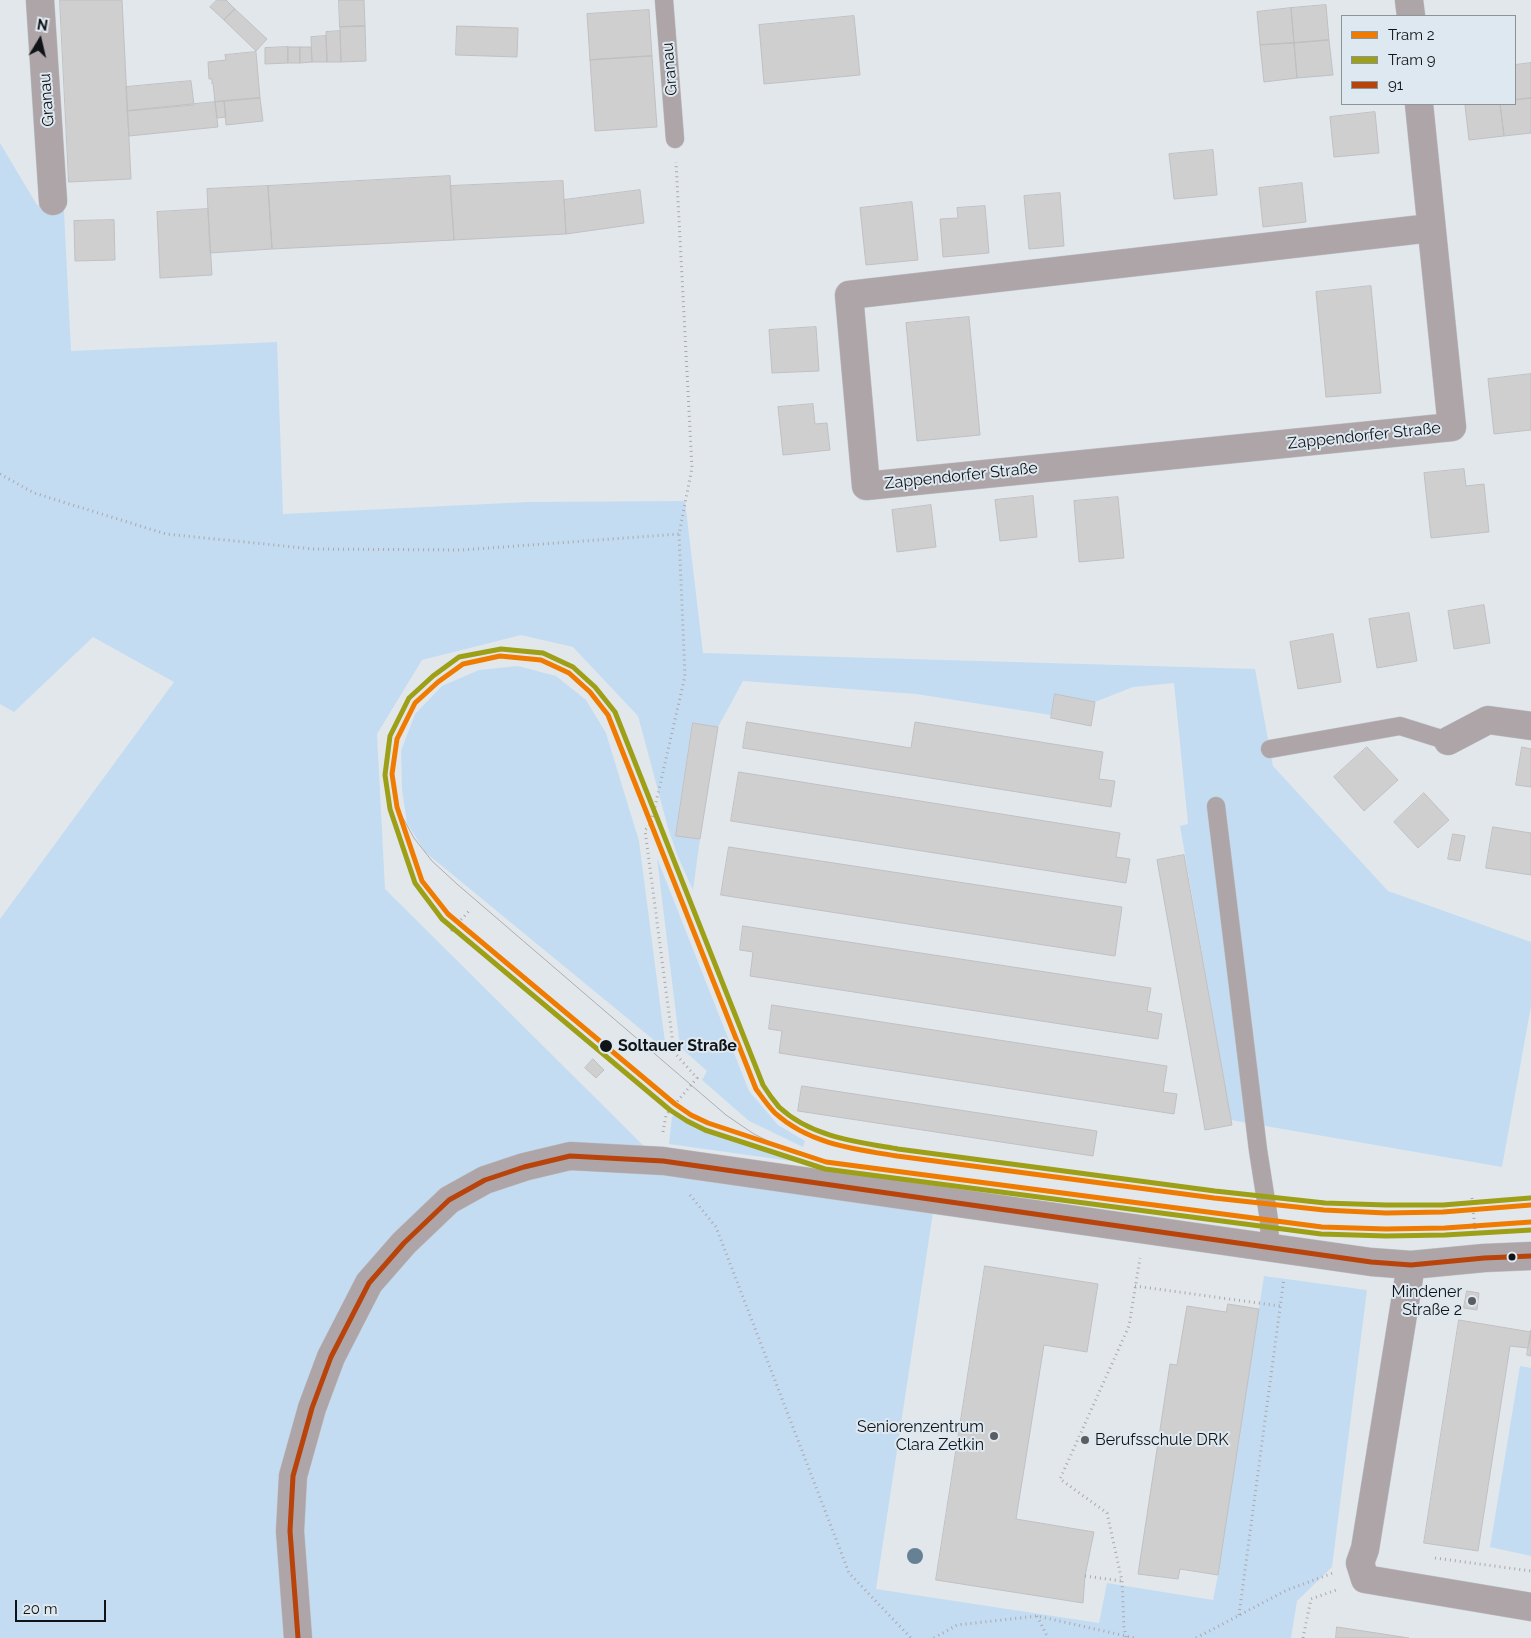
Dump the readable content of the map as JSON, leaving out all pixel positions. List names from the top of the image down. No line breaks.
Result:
{"streets":{"street":["Granau","Zappendorfer Straße"]},"places":["Soltauer Straße","Mindener Straße 2","Seniorenzentrum Clara Zetkin","Berufsschule DRK"],"lines":["tram line 9","tram line 2","transit line 91"],"legend":["Tram 2","Tram 9","91"],"scale_bar":"20 m","north":"top"}
